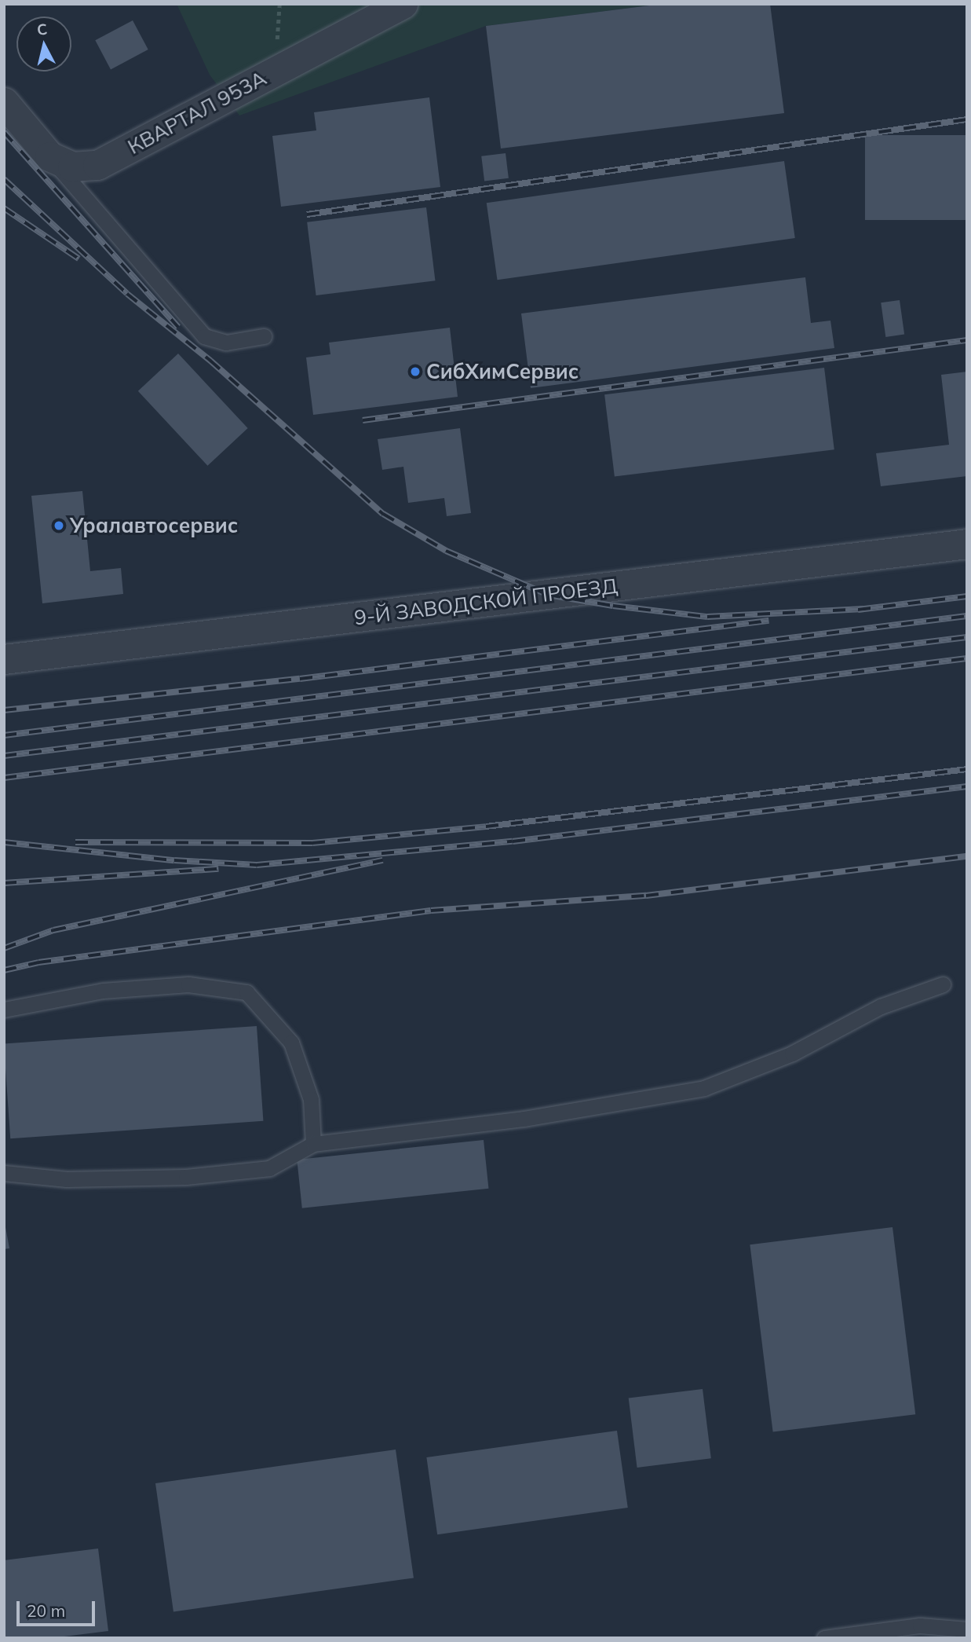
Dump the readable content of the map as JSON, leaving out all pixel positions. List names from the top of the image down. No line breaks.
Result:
{"streets":{"street":["КВАРТАЛ 953А","9-Й ЗАВОДСКОЙ ПРОЕЗД"]},"places":["СибХимСервис","Уралавтосервис"],"scale_bar":"20 m","north":"top"}
